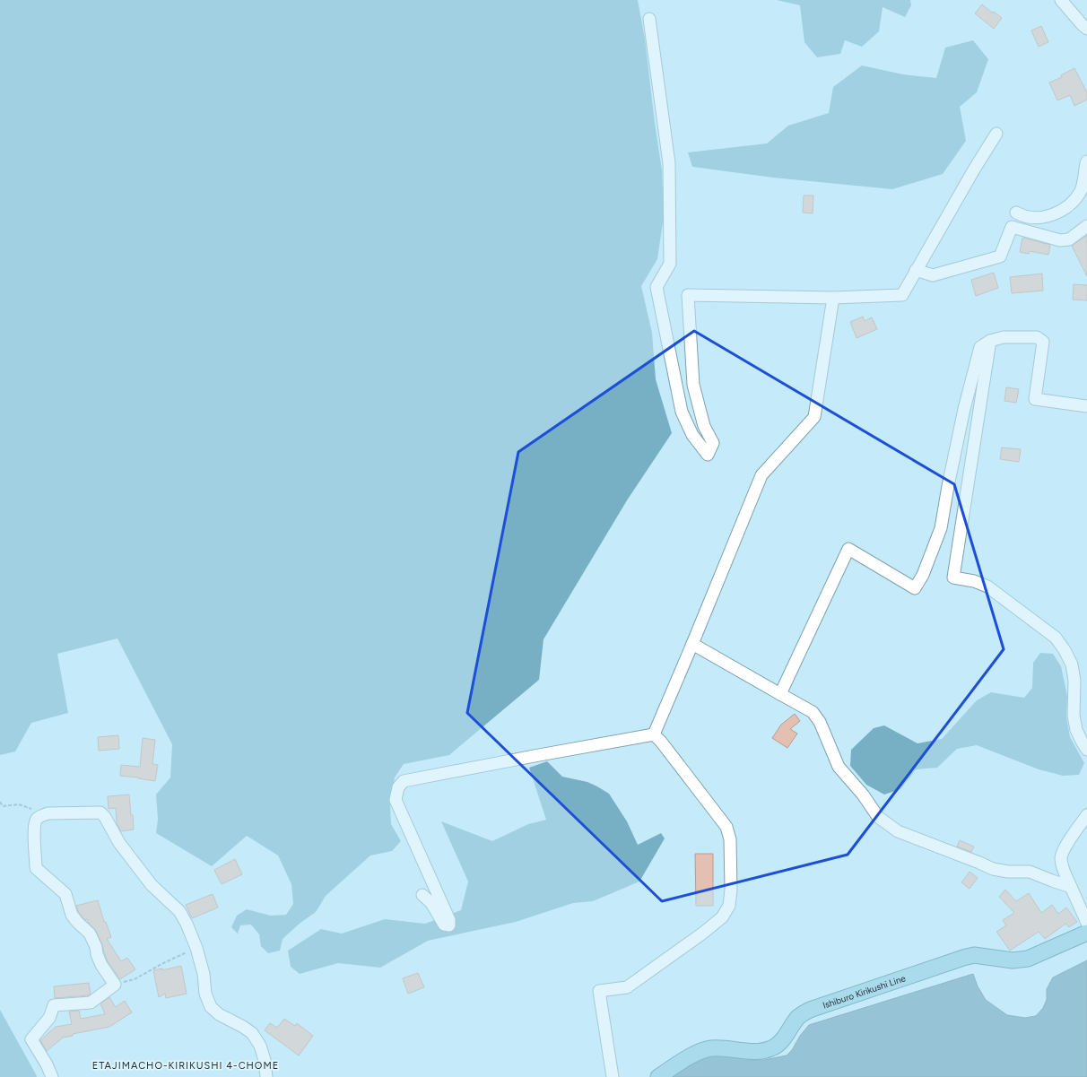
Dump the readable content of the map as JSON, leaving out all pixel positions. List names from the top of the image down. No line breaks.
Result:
{"streets":{"main road":["Ishiburo Kirikushi Line"]},"districts":["ETAJIMACHO-KIRIKUSHI 4-CHOME"]}
